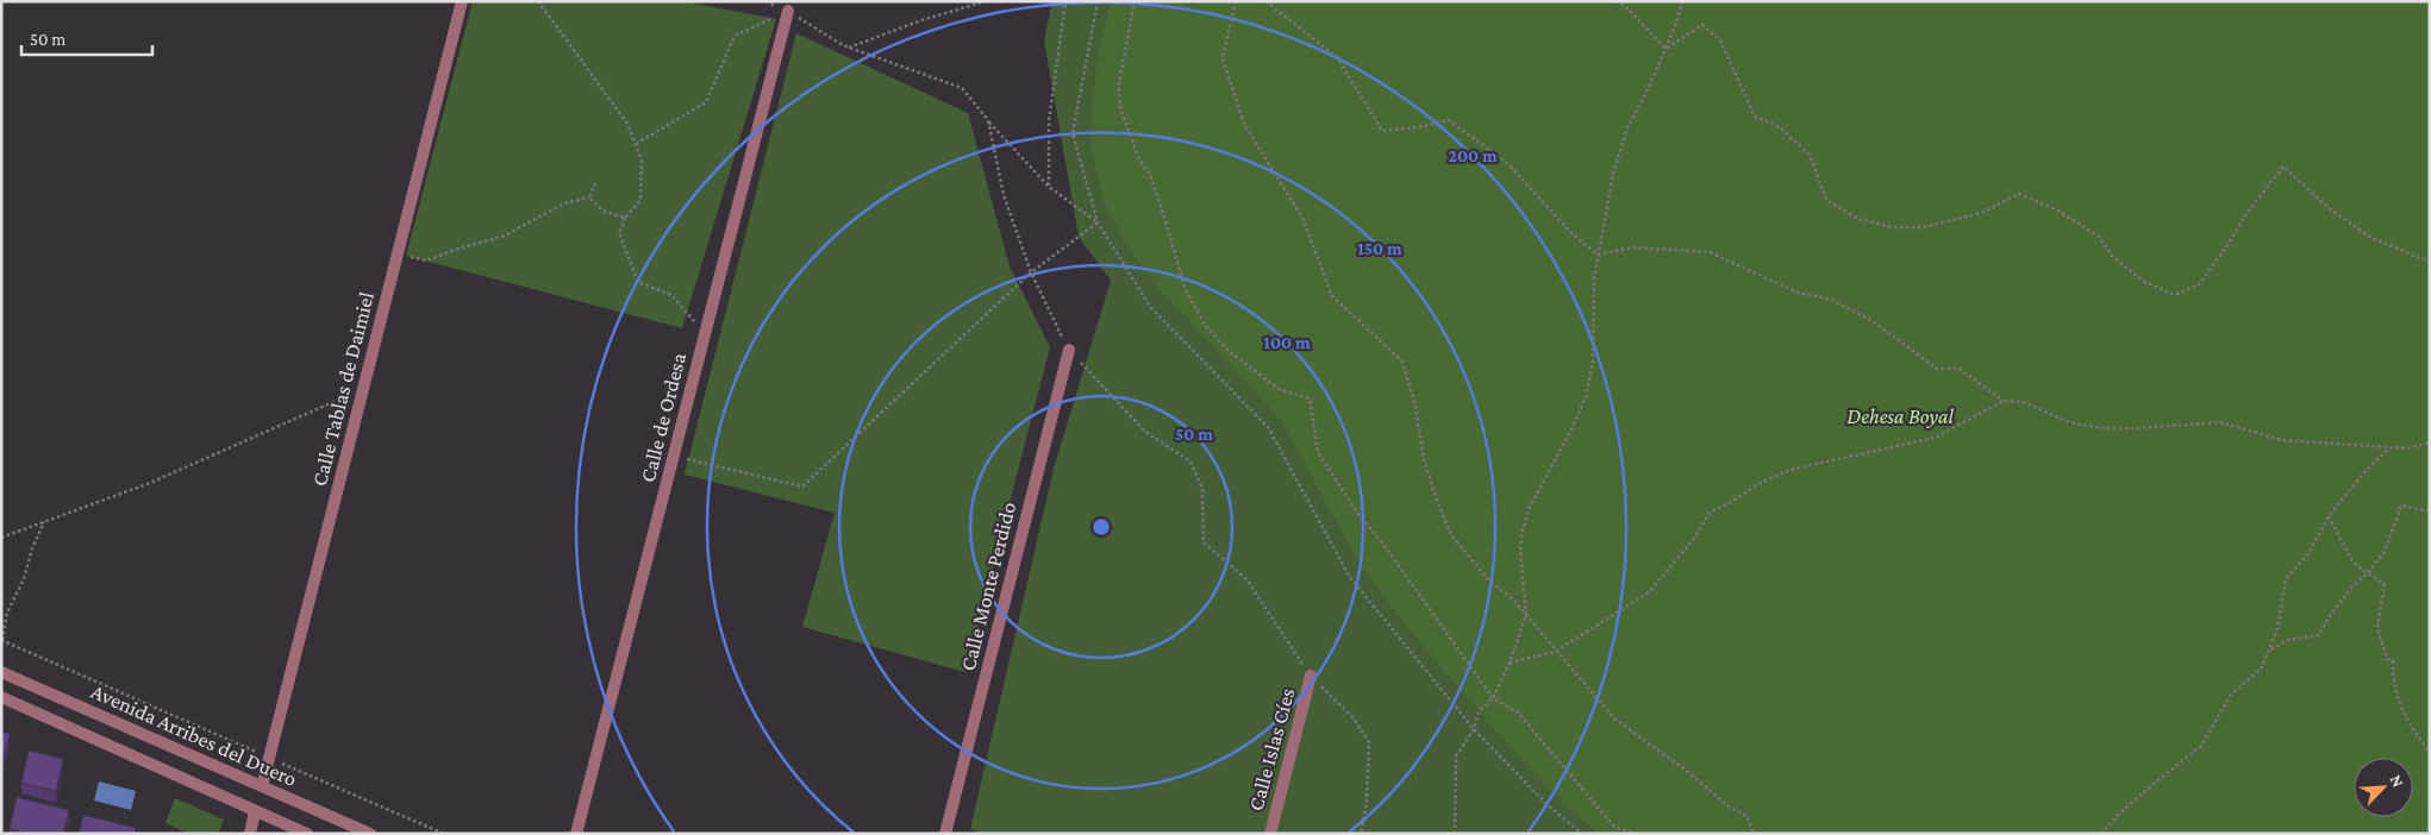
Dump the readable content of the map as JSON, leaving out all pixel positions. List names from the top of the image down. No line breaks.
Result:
{"streets":{"street":["Calle Tablas de Daimiel","Calle de Ordesa","Calle Monte Perdido","Avenida Arribes del Duero","Calle Islas Cíes"]},"crossings":[["Calle Tablas de Daimiel","Avenida Arribes del Duero"]],"parks":["Dehesa Boyal"],"scale_bar":"50 m","north":"top right","rings":["200 m","150 m","100 m","50 m"]}
